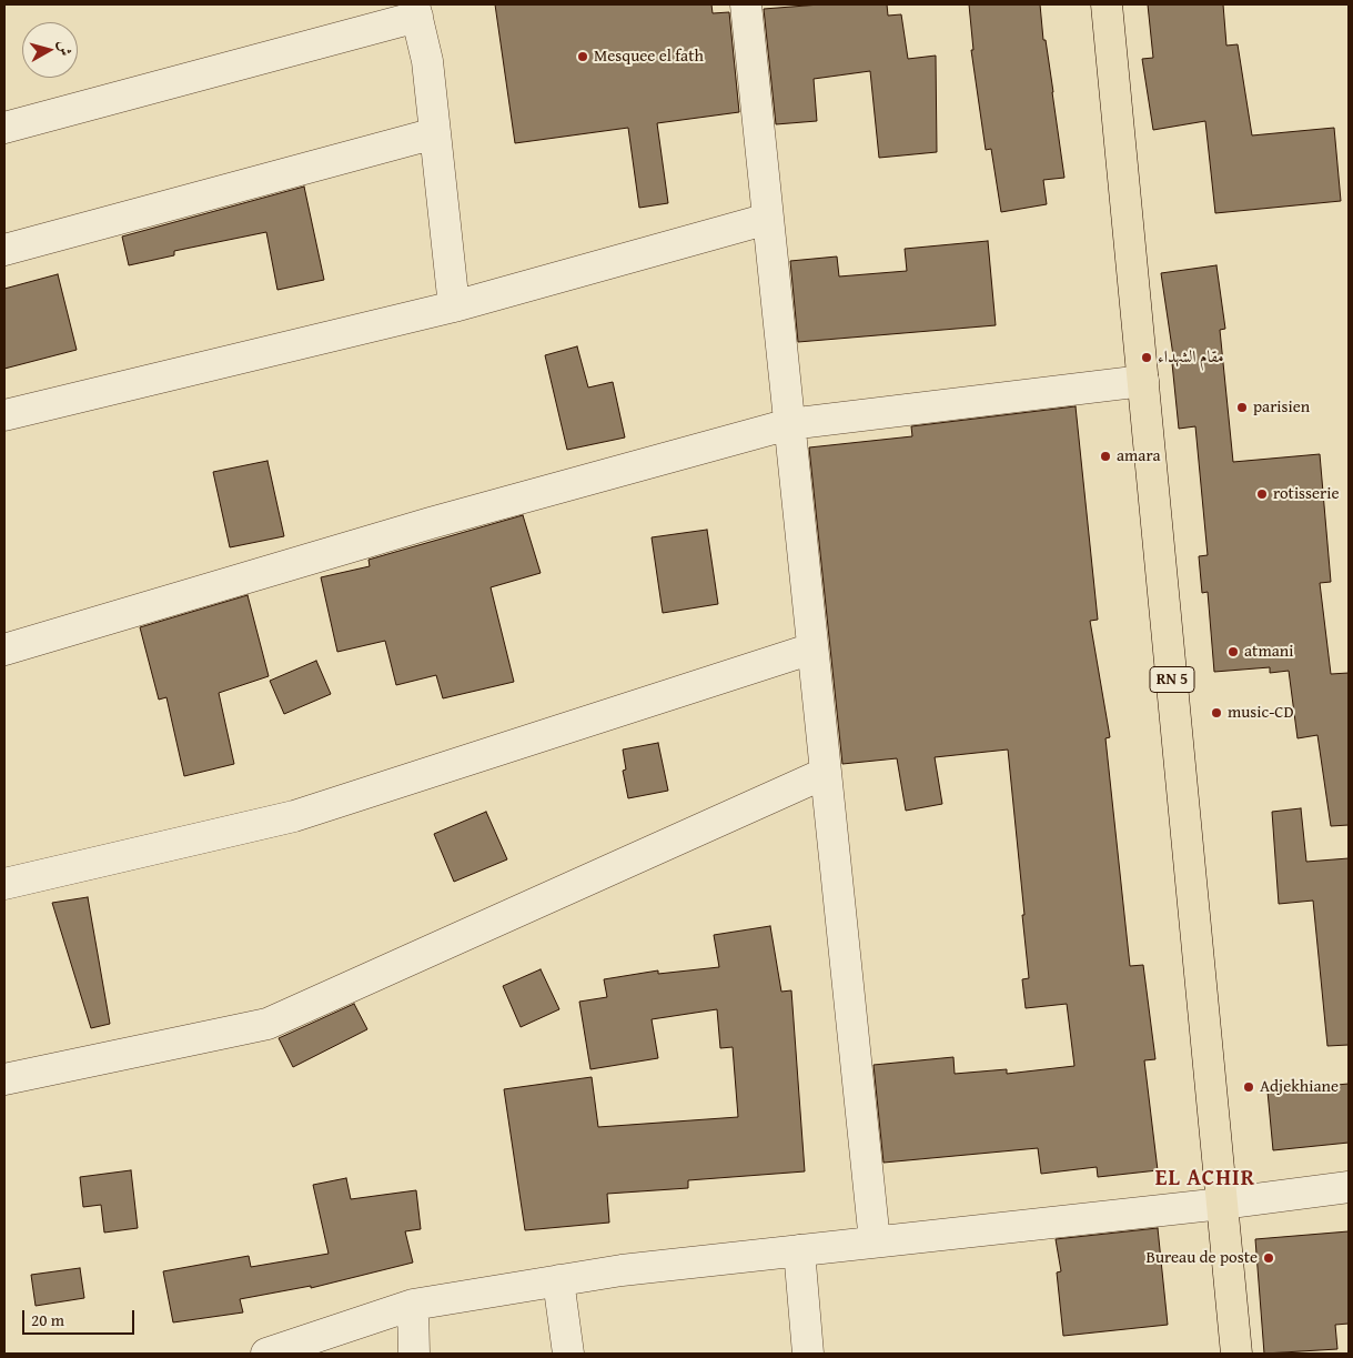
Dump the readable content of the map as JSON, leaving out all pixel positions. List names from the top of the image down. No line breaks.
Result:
{"streets":{"main road":["RN 5"]},"districts":["EL ACHIR"],"places":["Mesquee el fath","مقام الشهداء","parisien","amara","rotisserie","atmani","music-CD","Adjekhiane","Bureau de poste"],"scale_bar":"20 m","north":"right"}
